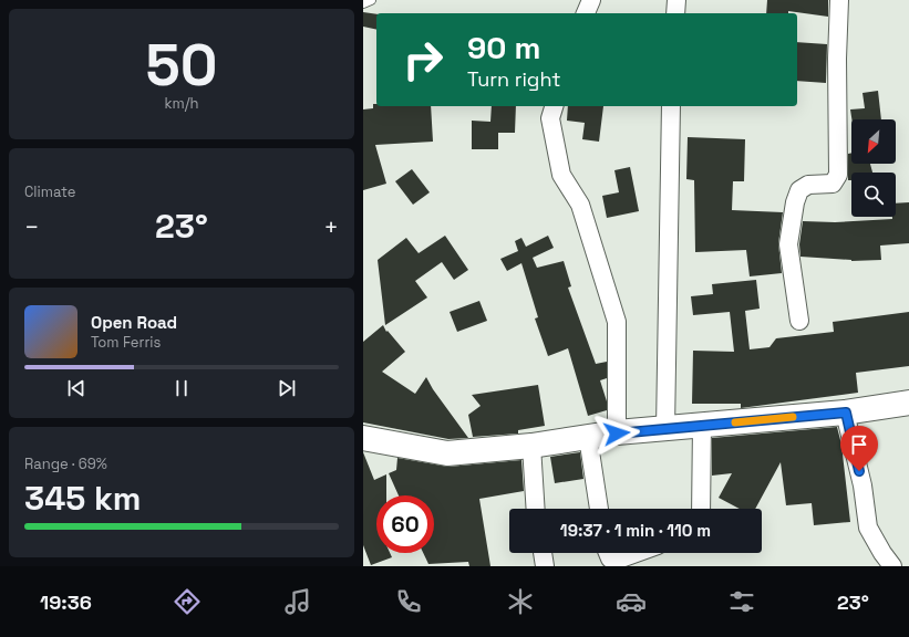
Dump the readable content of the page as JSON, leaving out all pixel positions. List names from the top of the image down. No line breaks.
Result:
{"north":"bottom left","page":{"tile":[["50","km/h"],"Climate",["Range · 69%","345 km"]],"turn":["90 m","Turn right"],"heat":["−","23°","+"],"song":["Open Road","Tom Ferris"],"limit":"60","trip":"19:37 · 1 min · 110 m","tabs":["19:36","23°"]}}
